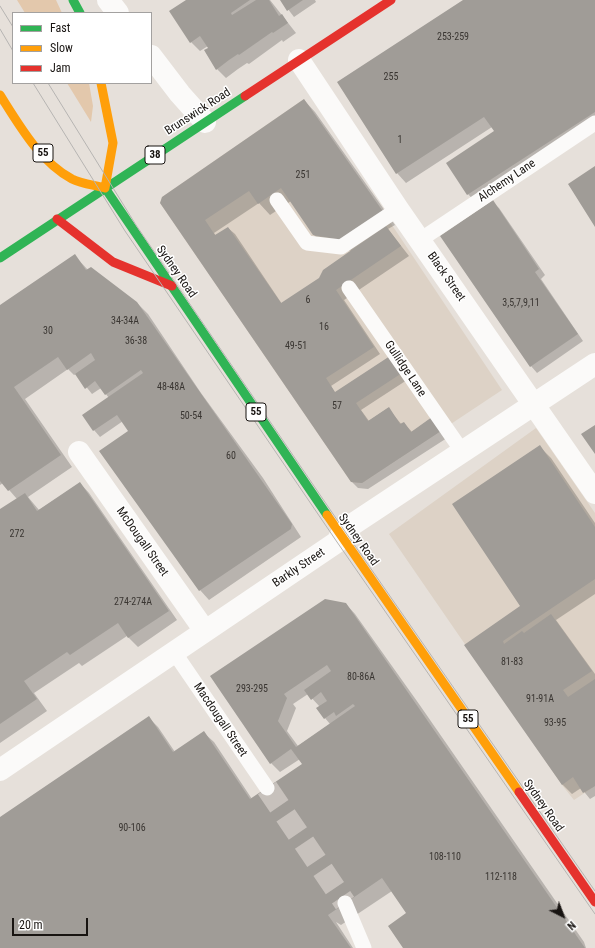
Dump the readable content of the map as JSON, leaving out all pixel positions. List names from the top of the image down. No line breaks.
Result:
{"streets":{"main road":["Brunswick Road","55","38","Sydney Road"],"street":["Black Street","McDougall Street","Barkly Street"],"lane":["Alchemy Lane","Gullidge Lane","Macdougall Street"]},"crossings":[["Brunswick Road","55"],["Brunswick Road","Sydney Road"],["Brunswick Road","Black Street"],["55","Sydney Road"],["Alchemy Lane","Black Street"],["Sydney Road","Barkly Street"],["Black Street","Barkly Street"],["Gullidge Lane","Barkly Street"],["McDougall Street","Barkly Street"],["Barkly Street","Macdougall Street"]],"house_numbers":["253-259","255","1","251","6","3,5,7,9,11","34-34A","16","30","36-38","49-51","48-48A","57","50-54","60","272","274-274A","81-83","80-86A","293-295","91-91A","93-95","90-106","108-110","112-118"],"legend":["Fast","Slow","Jam"],"scale_bar":"20 m","north":"bottom right"}
